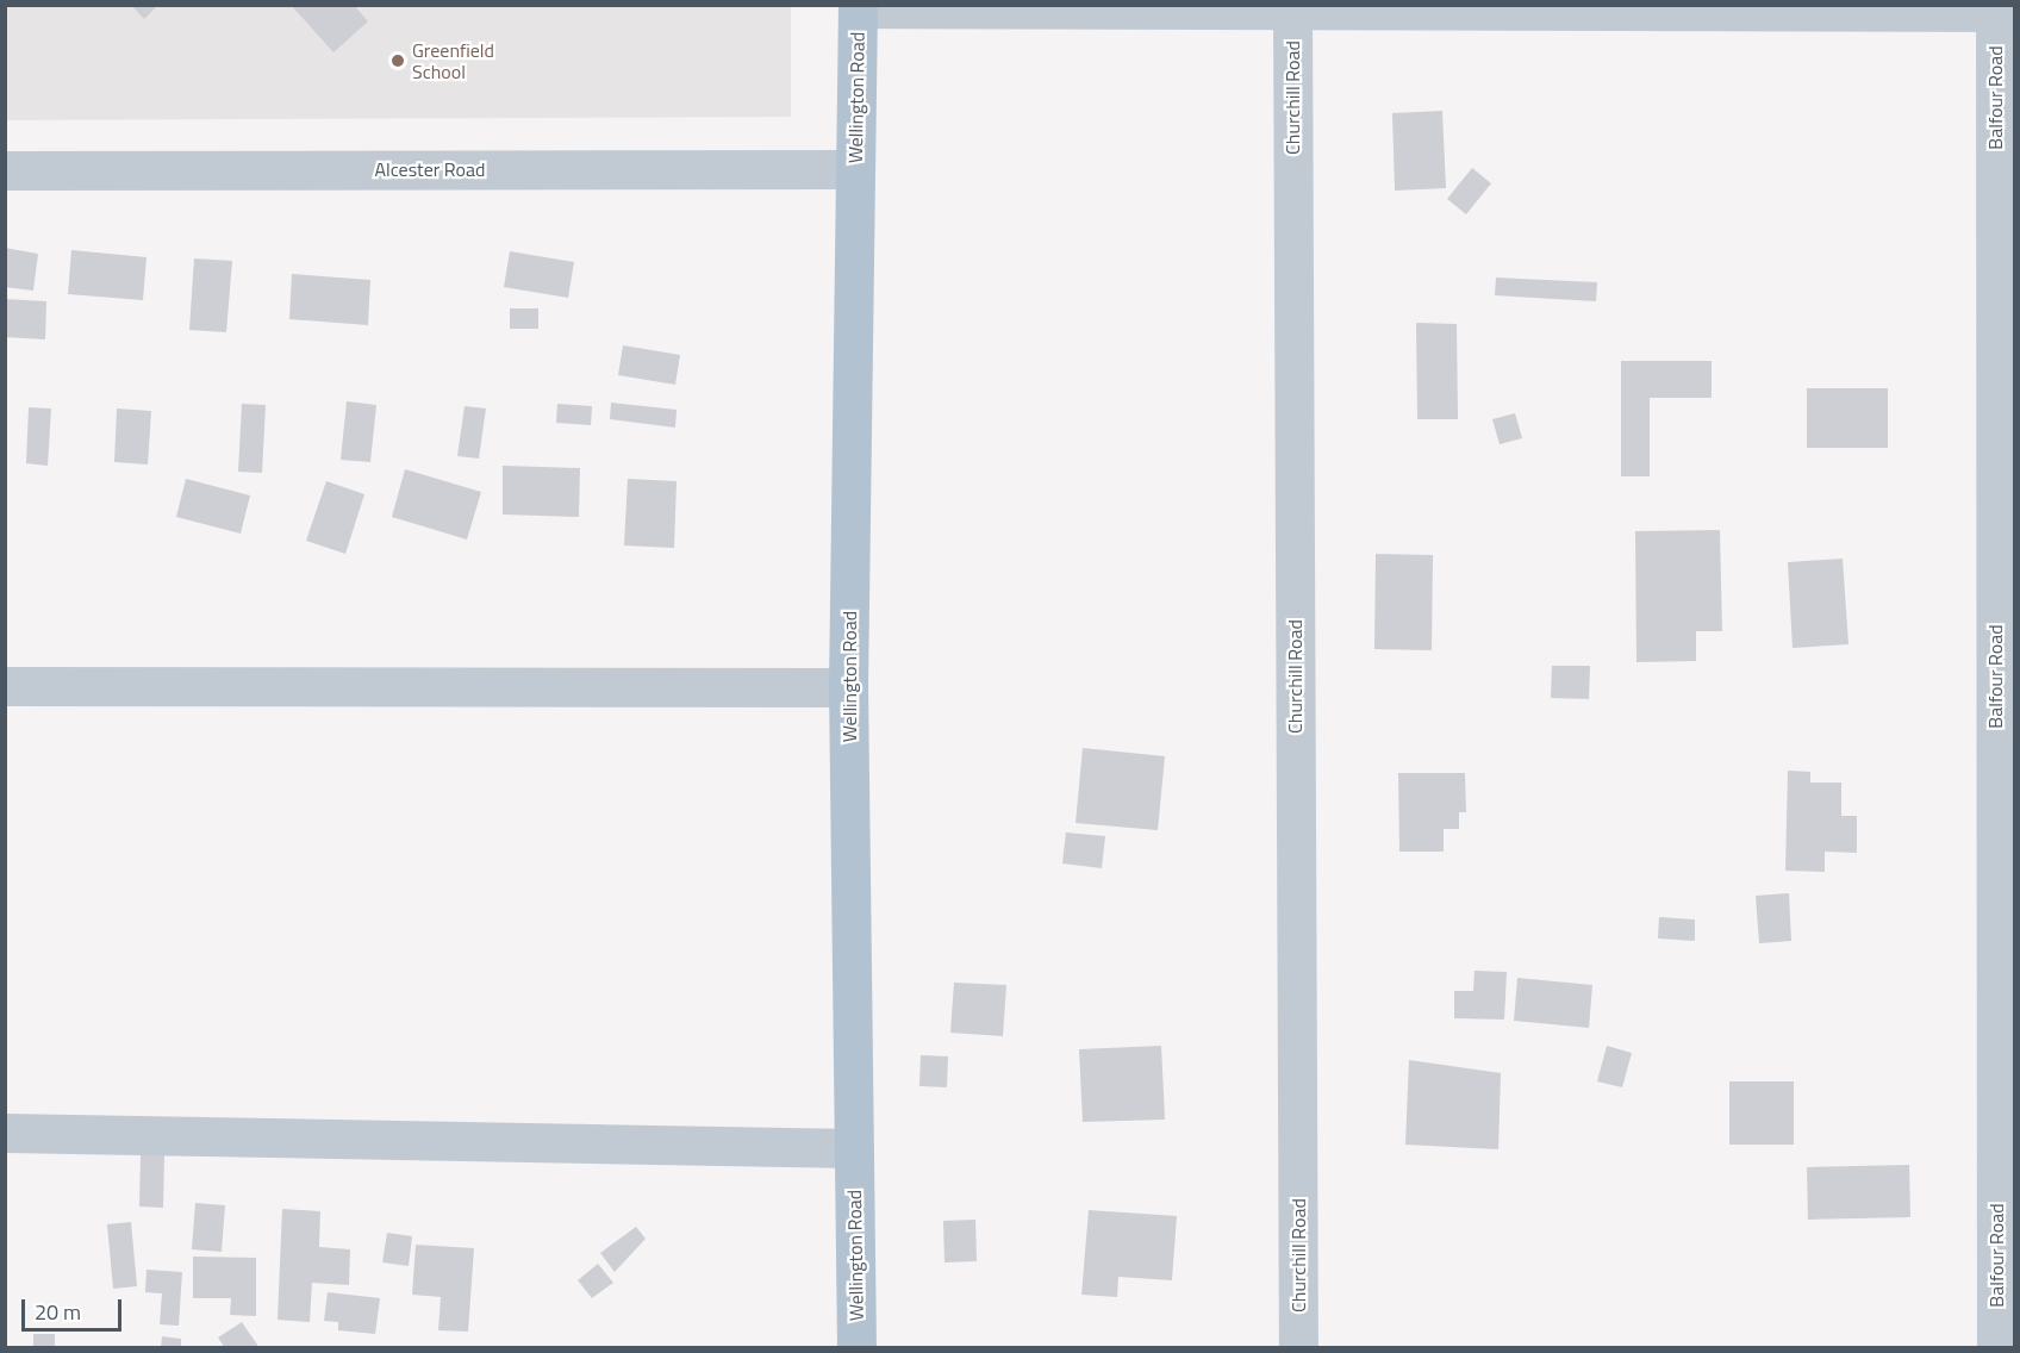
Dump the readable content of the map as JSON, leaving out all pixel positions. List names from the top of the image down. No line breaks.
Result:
{"streets":{"main road":["Wellington Road"],"street":["Churchill Road","Balfour Road","Alcester Road"]},"crossings":[["Wellington Road","Alcester Road"]],"places":["Greenfield School"],"scale_bar":"20 m"}
